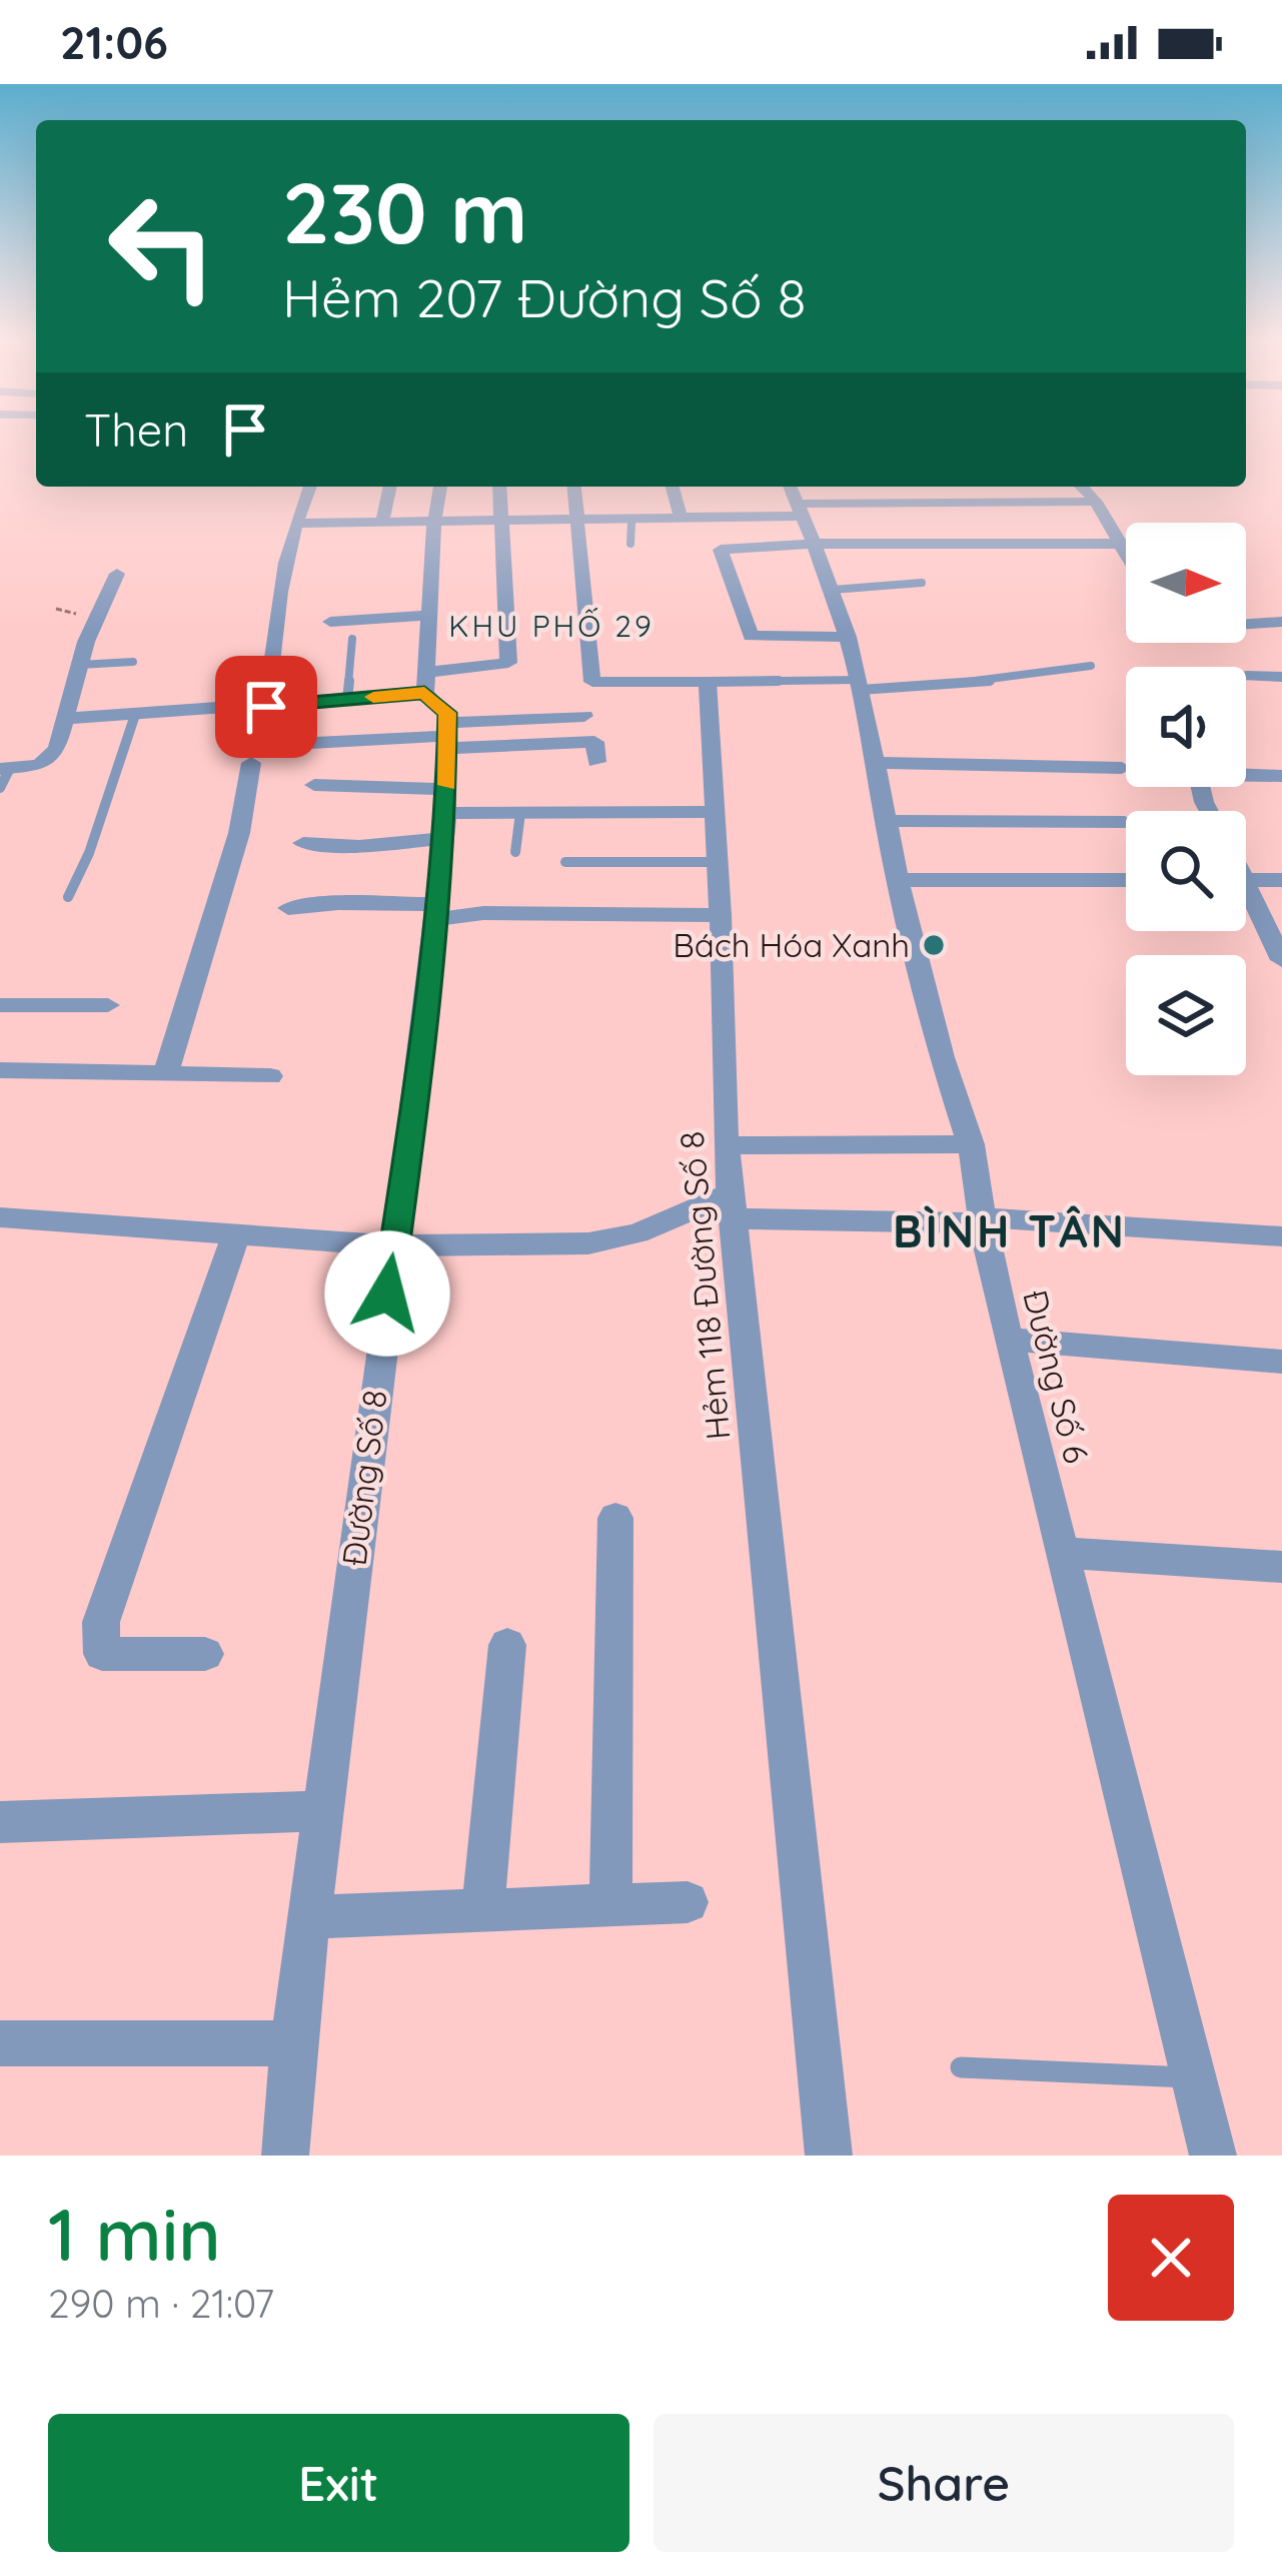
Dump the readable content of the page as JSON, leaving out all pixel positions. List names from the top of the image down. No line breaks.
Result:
{"streets":{"street":["Hẻm 118 Đường Số 8","Đường Số 6","Đường Số 8"]},"districts":["KHU PHỐ 29","BÌNH TÂN"],"places":["Bách Hóa Xanh"],"north":"right","page":{"status":"21:06","turn":["230 m","Hẻm 207 Đường Số 8"],"then":"Then","heading":["1 min","290 m · 21:07"],"buttons":["Exit","Share"]}}
